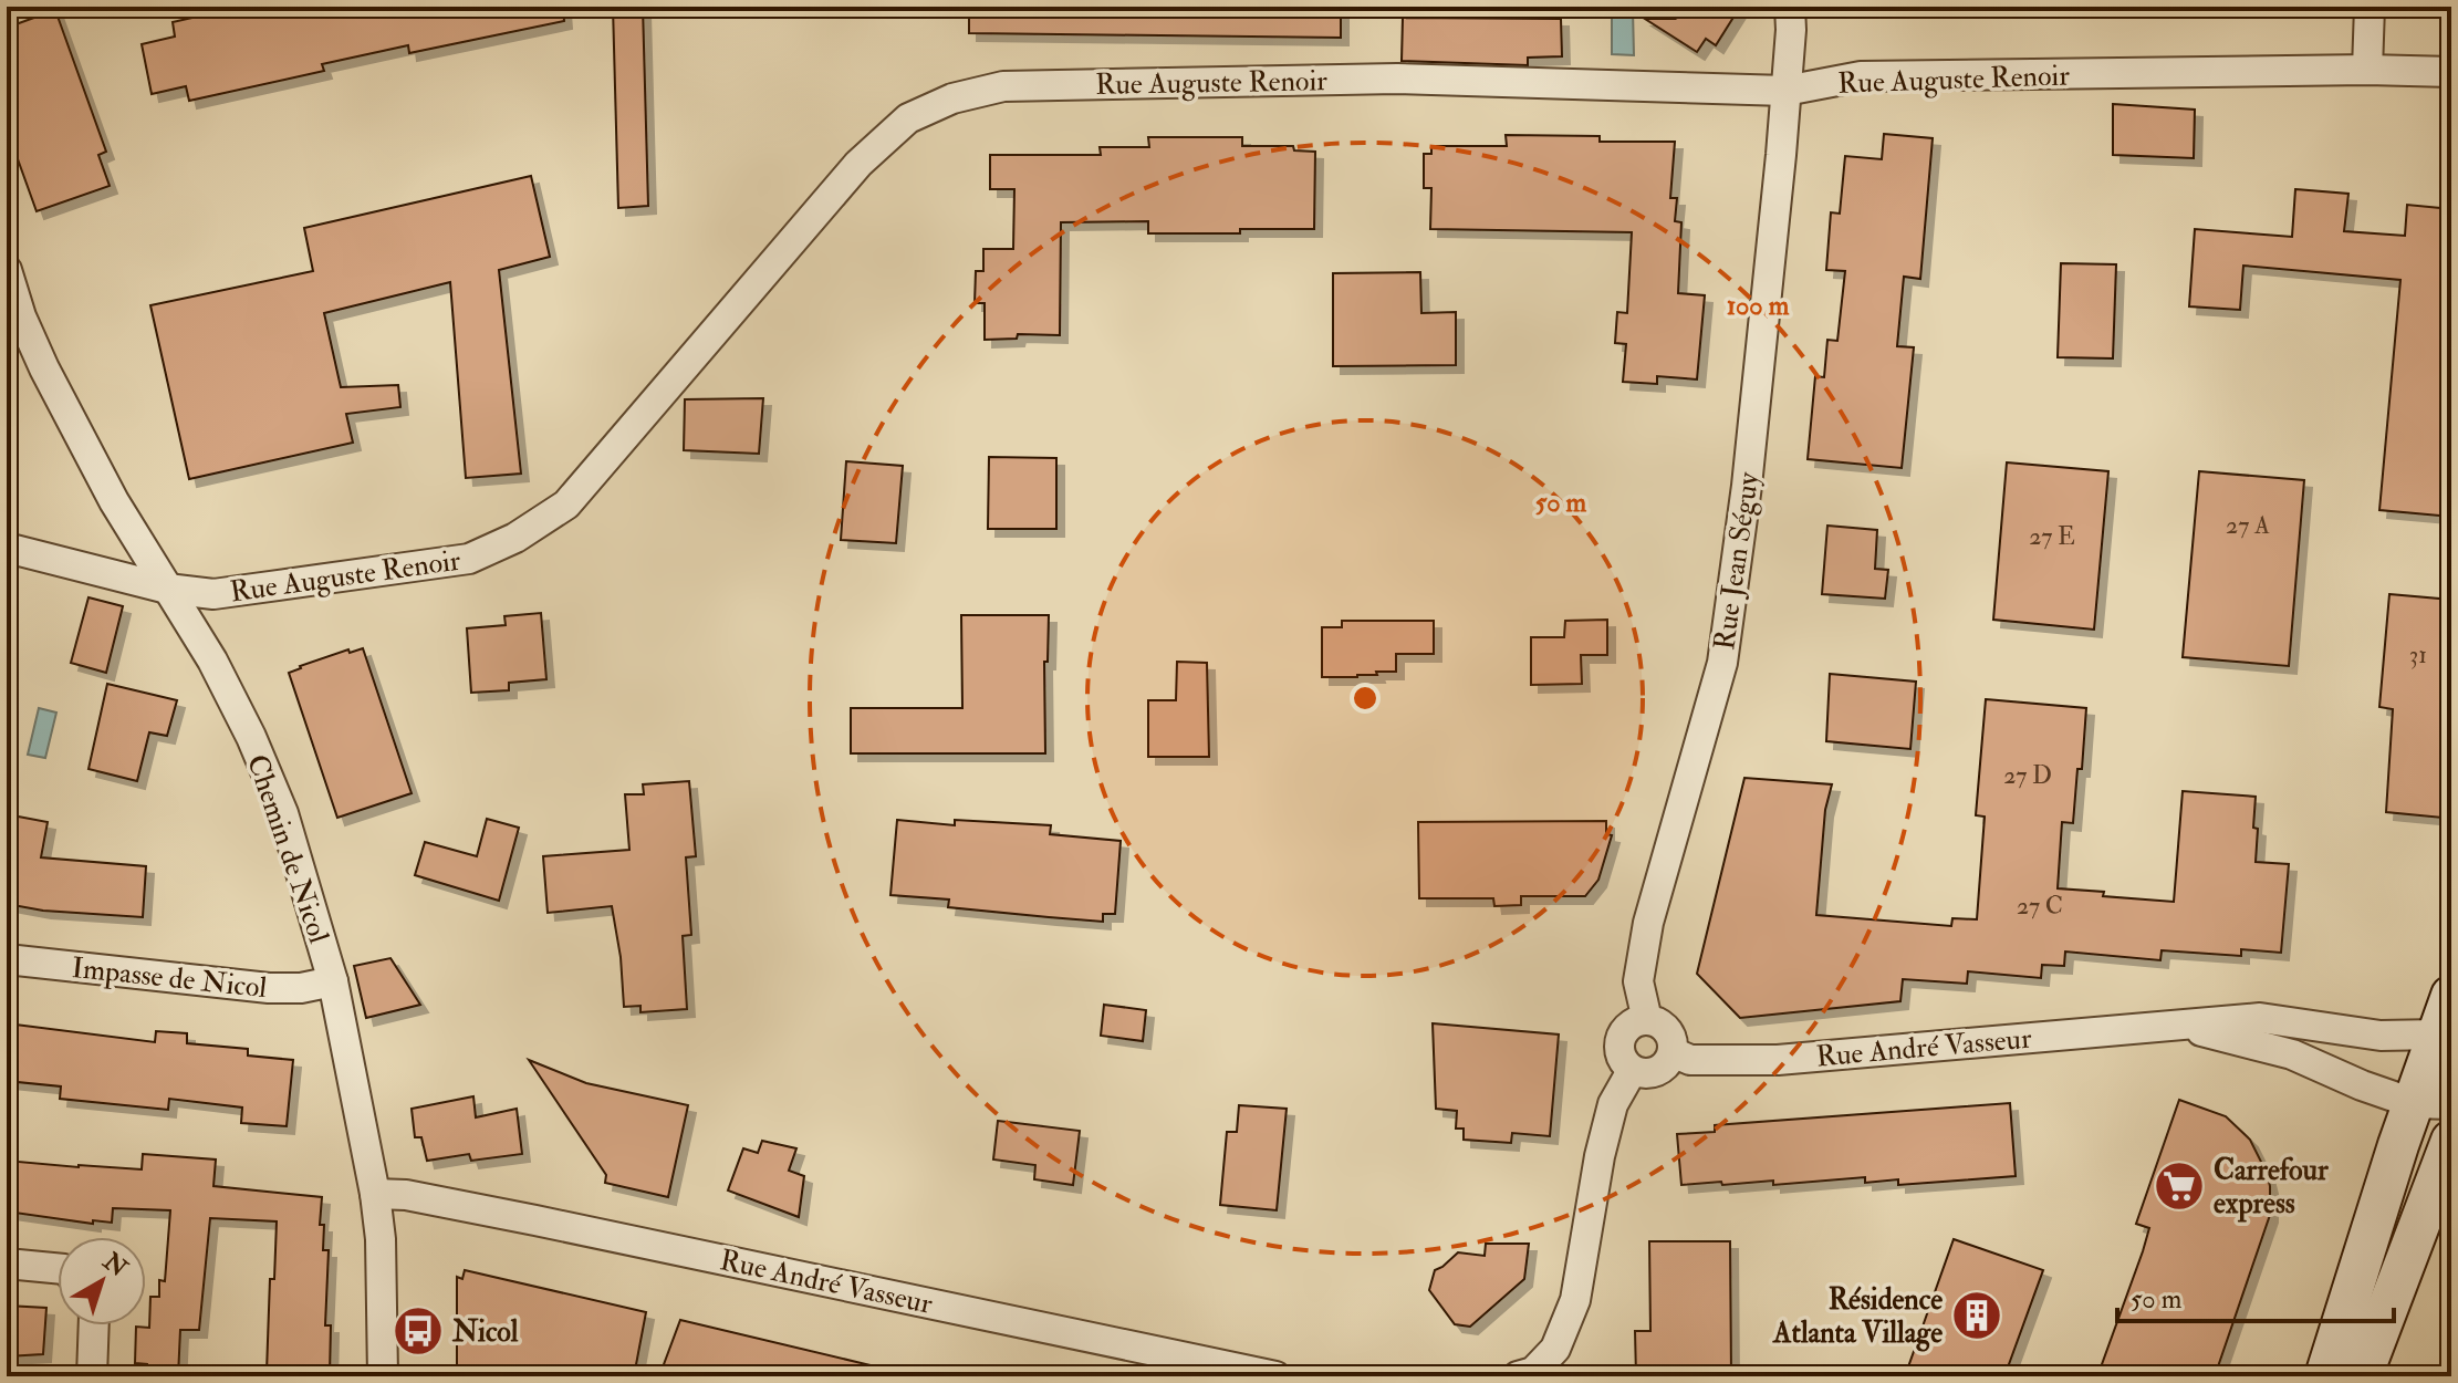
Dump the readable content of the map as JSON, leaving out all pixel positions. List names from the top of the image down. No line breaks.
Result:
{"streets":{"street":["Rue Auguste Renoir","Rue Jean Séguy","Chemin de Nicol","Impasse de Nicol","Rue André Vasseur"]},"crossings":[["Rue Auguste Renoir","Rue Jean Séguy"],["Rue Auguste Renoir","Chemin de Nicol"],["Rue Jean Séguy","Rue André Vasseur"],["Chemin de Nicol","Impasse de Nicol"],["Chemin de Nicol","Rue André Vasseur"]],"places":{"supermarket":["Carrefour express"],"building":["Résidence Atlanta Village"],"bus stop":["Nicol"]},"house_numbers":["27 A","27 E","31","27 D","27 C"],"scale_bar":"50 m","north":"top right","rings":["100 m","50 m"]}
